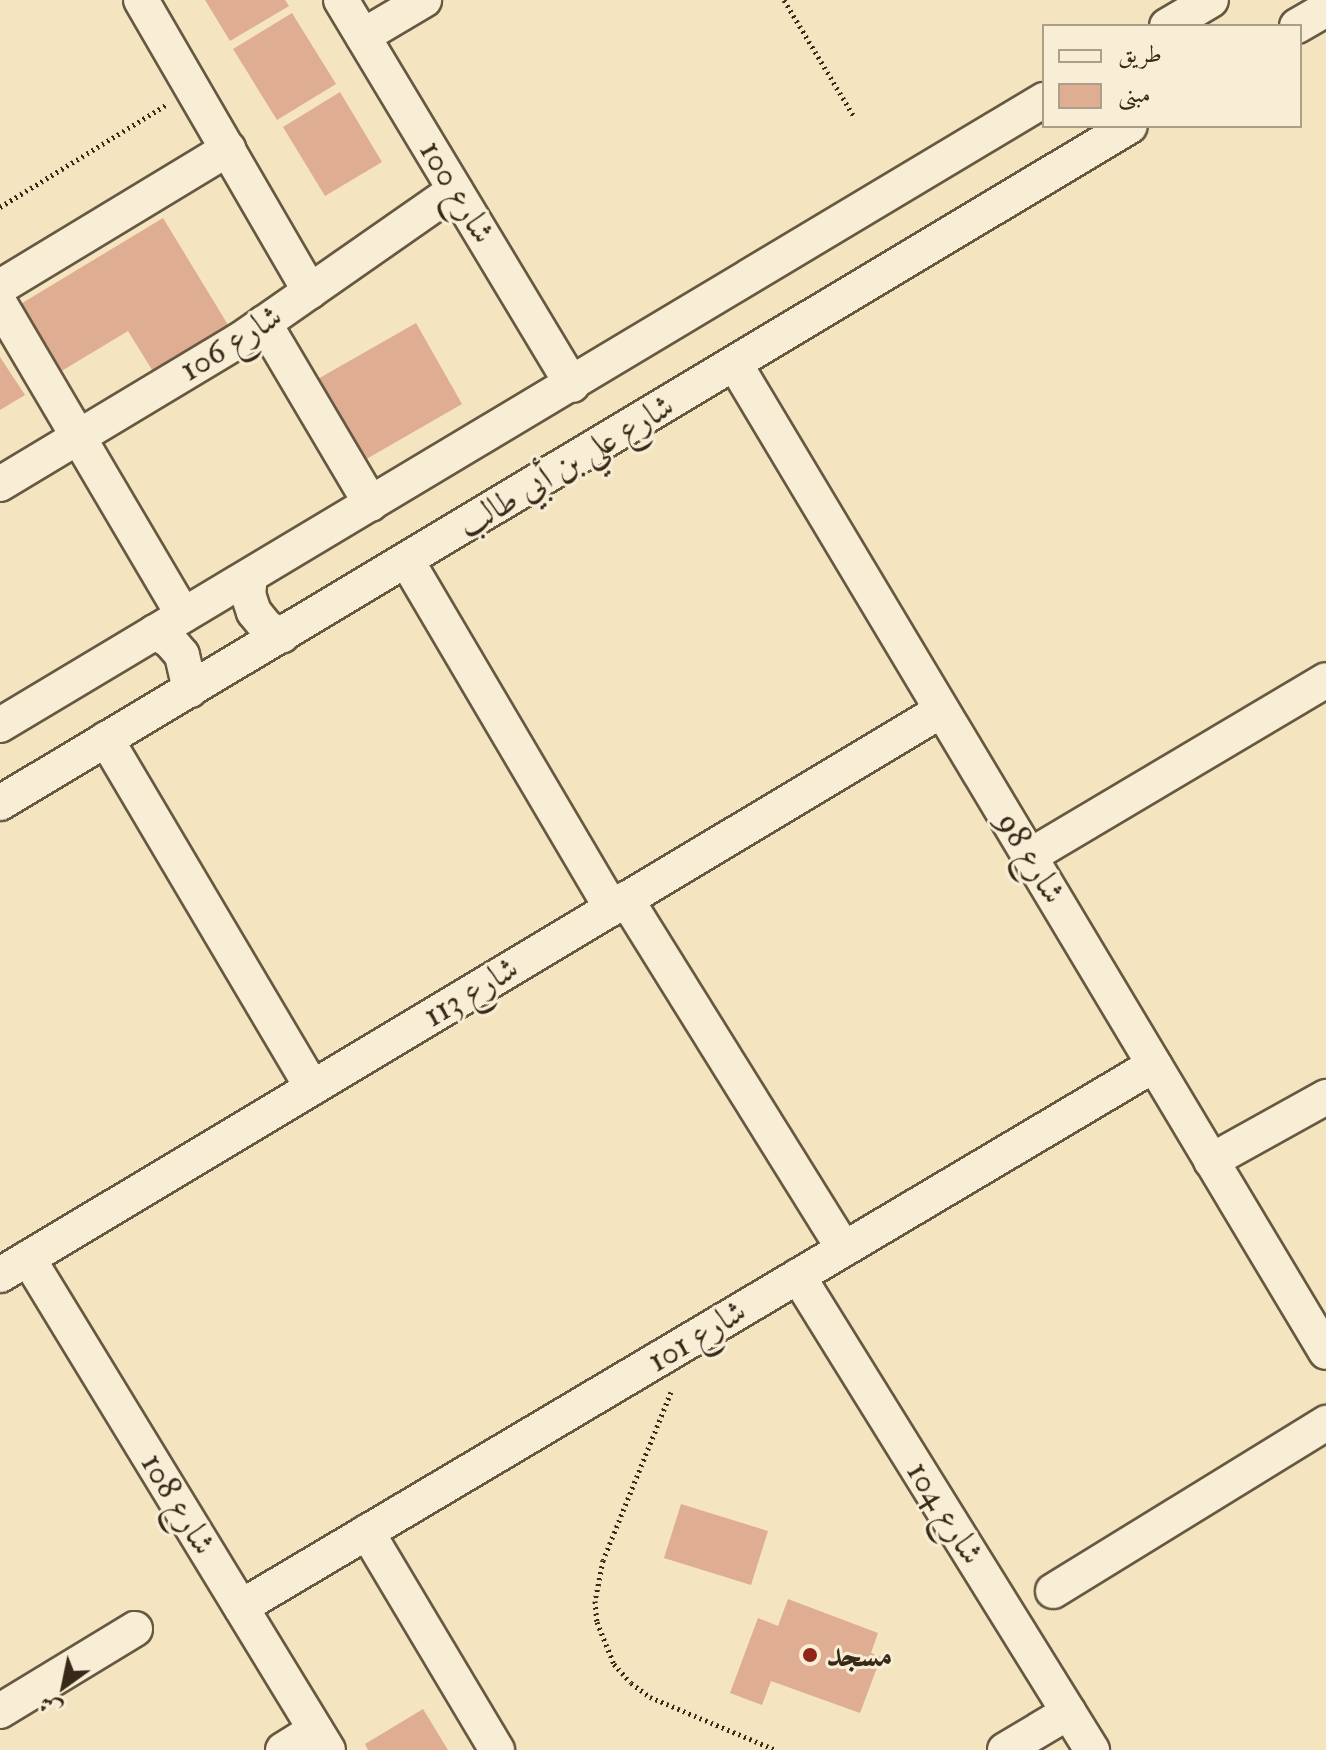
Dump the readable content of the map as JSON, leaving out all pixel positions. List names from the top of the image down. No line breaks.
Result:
{"streets":{"street":["شارع 100","شارع 106","شارع علي بن أبي طالب","شارع 98","شارع 113","شارع 101","شارع 108","شارع 104"]},"crossings":[["شارع 100","شارع 106"],["شارع 100","شارع علي بن أبي طالب"],["شارع علي بن أبي طالب","شارع 98"],["شارع 98","شارع 113"],["شارع 98","شارع 101"],["شارع 113","شارع 108"],["شارع 101","شارع 108"],["شارع 101","شارع 104"]],"places":["مسجد"],"legend":["طريق","مبنى"],"north":"bottom left"}
